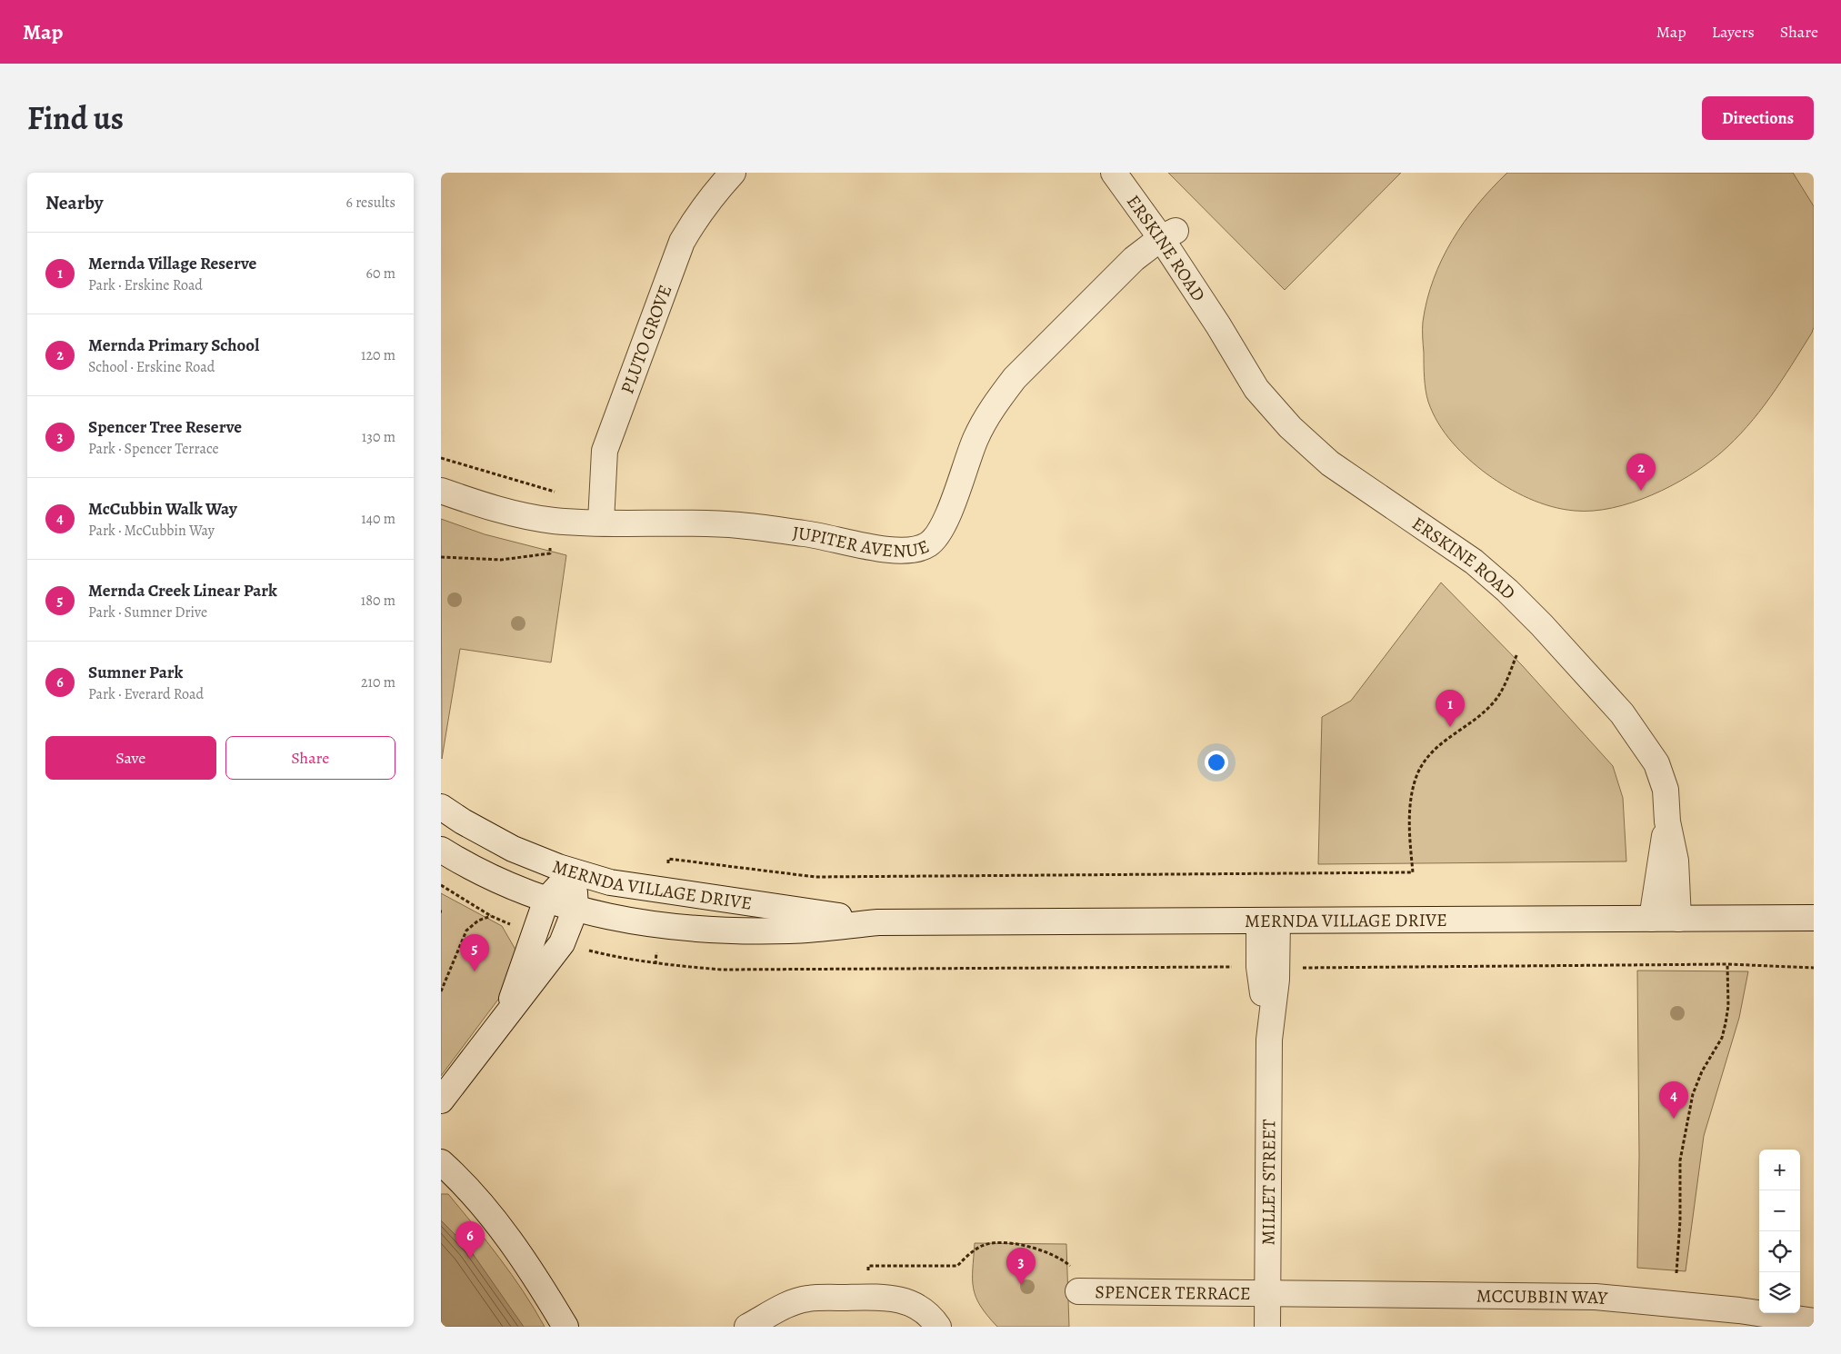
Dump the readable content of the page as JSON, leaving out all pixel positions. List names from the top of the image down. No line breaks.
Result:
{"streets":{"street":["ERSKINE ROAD","PLUTO GROVE","JUPITER AVENUE","MERNDA VILLAGE DRIVE","MILLET STREET","SPENCER TERRACE","MCCUBBIN WAY"]},"crossings":[["ERSKINE ROAD","JUPITER AVENUE"],["ERSKINE ROAD","MERNDA VILLAGE DRIVE"],["PLUTO GROVE","JUPITER AVENUE"],["MERNDA VILLAGE DRIVE","MILLET STREET"],["MILLET STREET","SPENCER TERRACE"],["MILLET STREET","MCCUBBIN WAY"],["SPENCER TERRACE","MCCUBBIN WAY"]],"page":{"header":"Map","nav":["Map","Layers","Share"],"title":"Find us","buttons":["Directions",["Save","Share"]],"heading":["Nearby","6 results"],"list":[{"mark":"1","name":"Mernda Village Reserve","note":"Park · Erskine Road","value":"60 m"},{"mark":"2","name":"Mernda Primary School","note":"School · Erskine Road","value":"120 m"},{"mark":"3","name":"Spencer Tree Reserve","note":"Park · Spencer Terrace","value":"130 m"},{"mark":"4","name":"McCubbin Walk Way","note":"Park · McCubbin Way","value":"140 m"},{"mark":"5","name":"Mernda Creek Linear Park","note":"Park · Sumner Drive","value":"180 m"},{"mark":"6","name":"Sumner Park","note":"Park · Everard Road","value":"210 m"}],"pins":["2","1","5","4","6","3"],"map_buttons":["+","−"]}}
